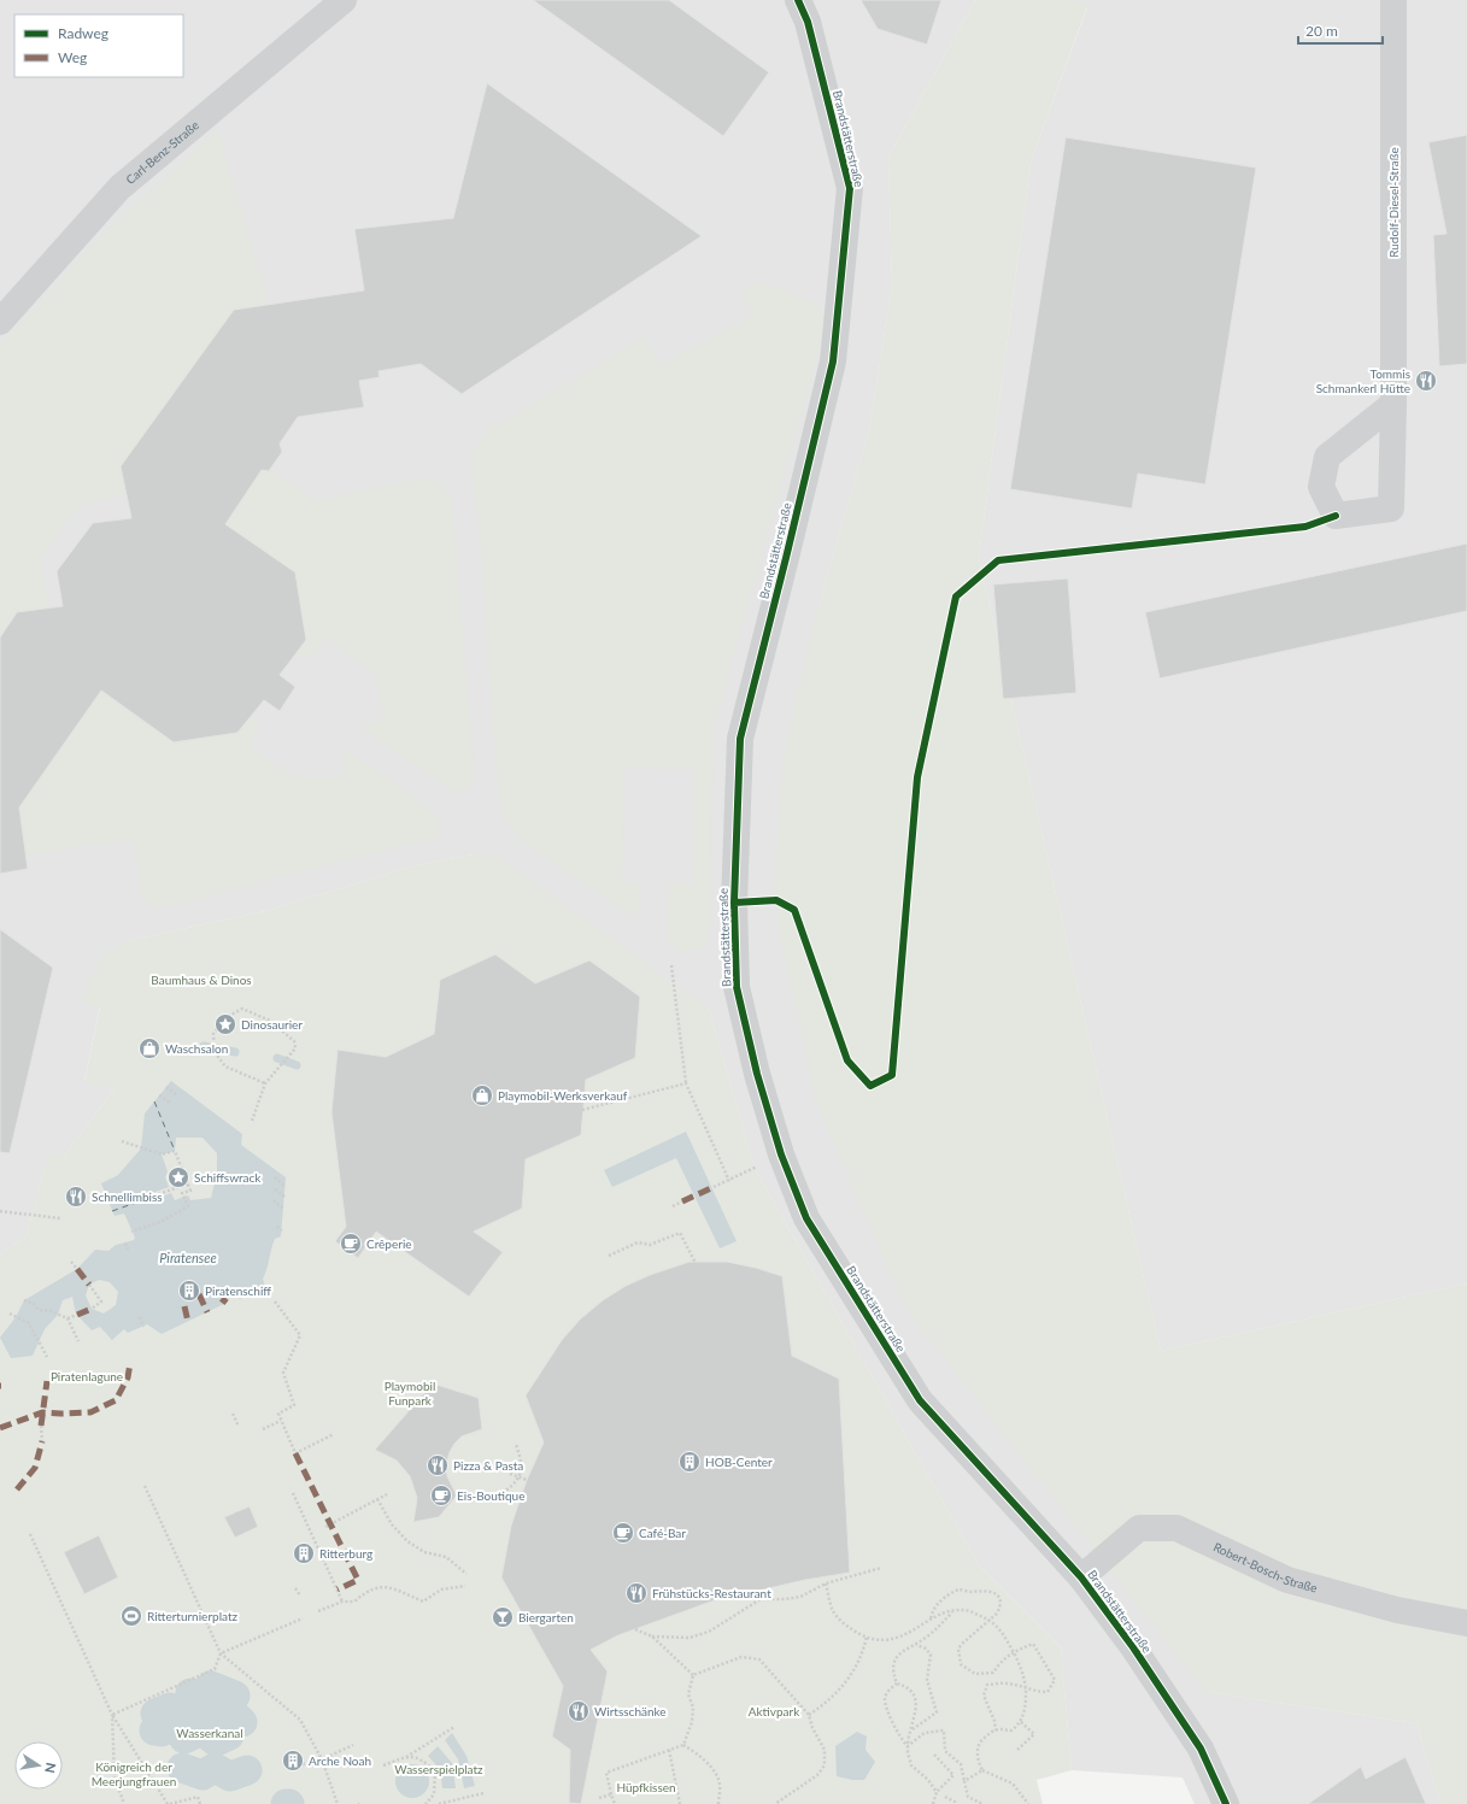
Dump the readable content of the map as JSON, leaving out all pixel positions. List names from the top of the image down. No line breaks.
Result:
{"streets":{"street":["Brandstätterstraße","Carl-Benz-Straße","Rudolf-Diesel-Straße","Robert-Bosch-Straße"]},"crossings":[["Brandstätterstraße","Robert-Bosch-Straße"]],"water":["Piratensee"],"parks":["Baumhaus & Dinos","Piratenlagune","Playmobil Funpark","Aktivpark","Wasserkanal","Königreich der Meerjungfrauen","Wasserspielplatz","Hüpfkissen"],"places":{"restaurant":["Tommis Schmankerl Hütte","Schnellimbiss","Pizza & Pasta","Frühstücks-Restaurant","Wirtsschänke"],"place":["Dinosaurier","Schiffswrack"],"shop":["Waschsalon","Playmobil-Werksverkauf"],"cafe":["Crêperie","Eis-Boutique","Café-Bar"],"building":["Piratenschiff","HOB-Center","Ritterburg","Arche Noah"],"sports":["Ritterturnierplatz"],"bar":["Biergarten"]},"legend":["Radweg","Weg"],"scale_bar":"20 m","north":"right"}
